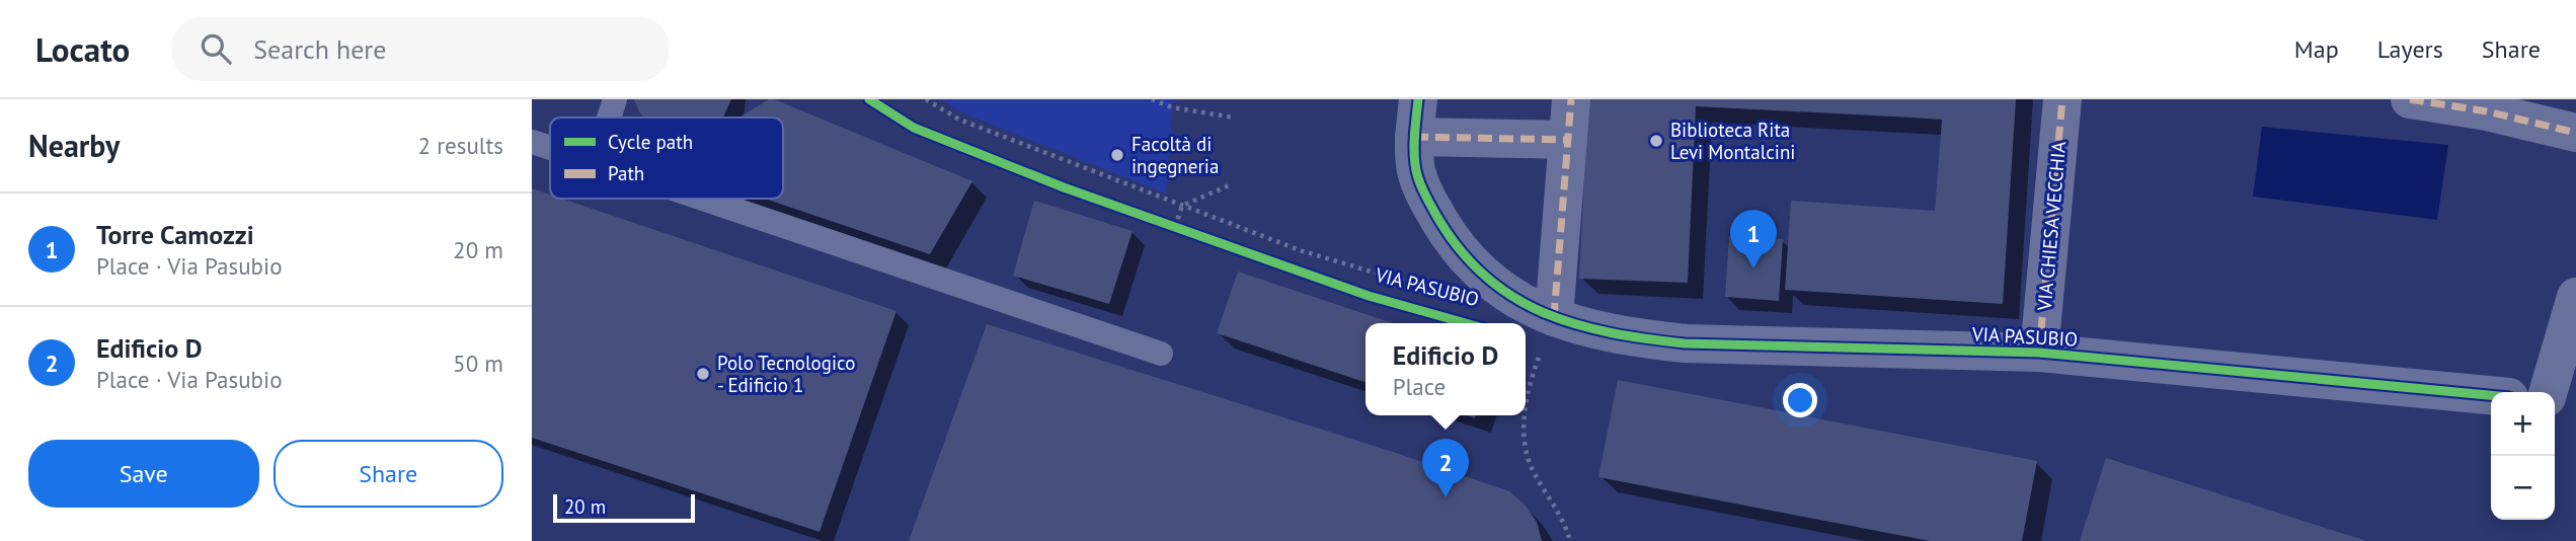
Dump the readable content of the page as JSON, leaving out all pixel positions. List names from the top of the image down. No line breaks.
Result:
{"streets":{"street":["VIA CHIESA VECCHIA","VIA PASUBIO"]},"crossings":[["VIA CHIESA VECCHIA","VIA PASUBIO"]],"places":["Biblioteca Rita Levi Montalcini","Facoltà di ingegneria","Polo Tecnologico - Edificio 1"],"legend":["Cycle path","Path"],"scale_bar":"20 m","page":{"header":"Locato","search":"Search here","nav":["Map","Layers","Share"],"heading":["Nearby","2 results"],"list":[{"mark":"1","name":"Torre Camozzi","note":"Place · Via Pasubio","value":"20 m"},{"mark":"2","name":"Edificio D","note":"Place · Via Pasubio","value":"50 m"}],"pins":["1","2"],"popup":["Edificio D","Place"],"map_buttons":["+","−"],"buttons":["Save","Share"],"scale":"20 m"}}
